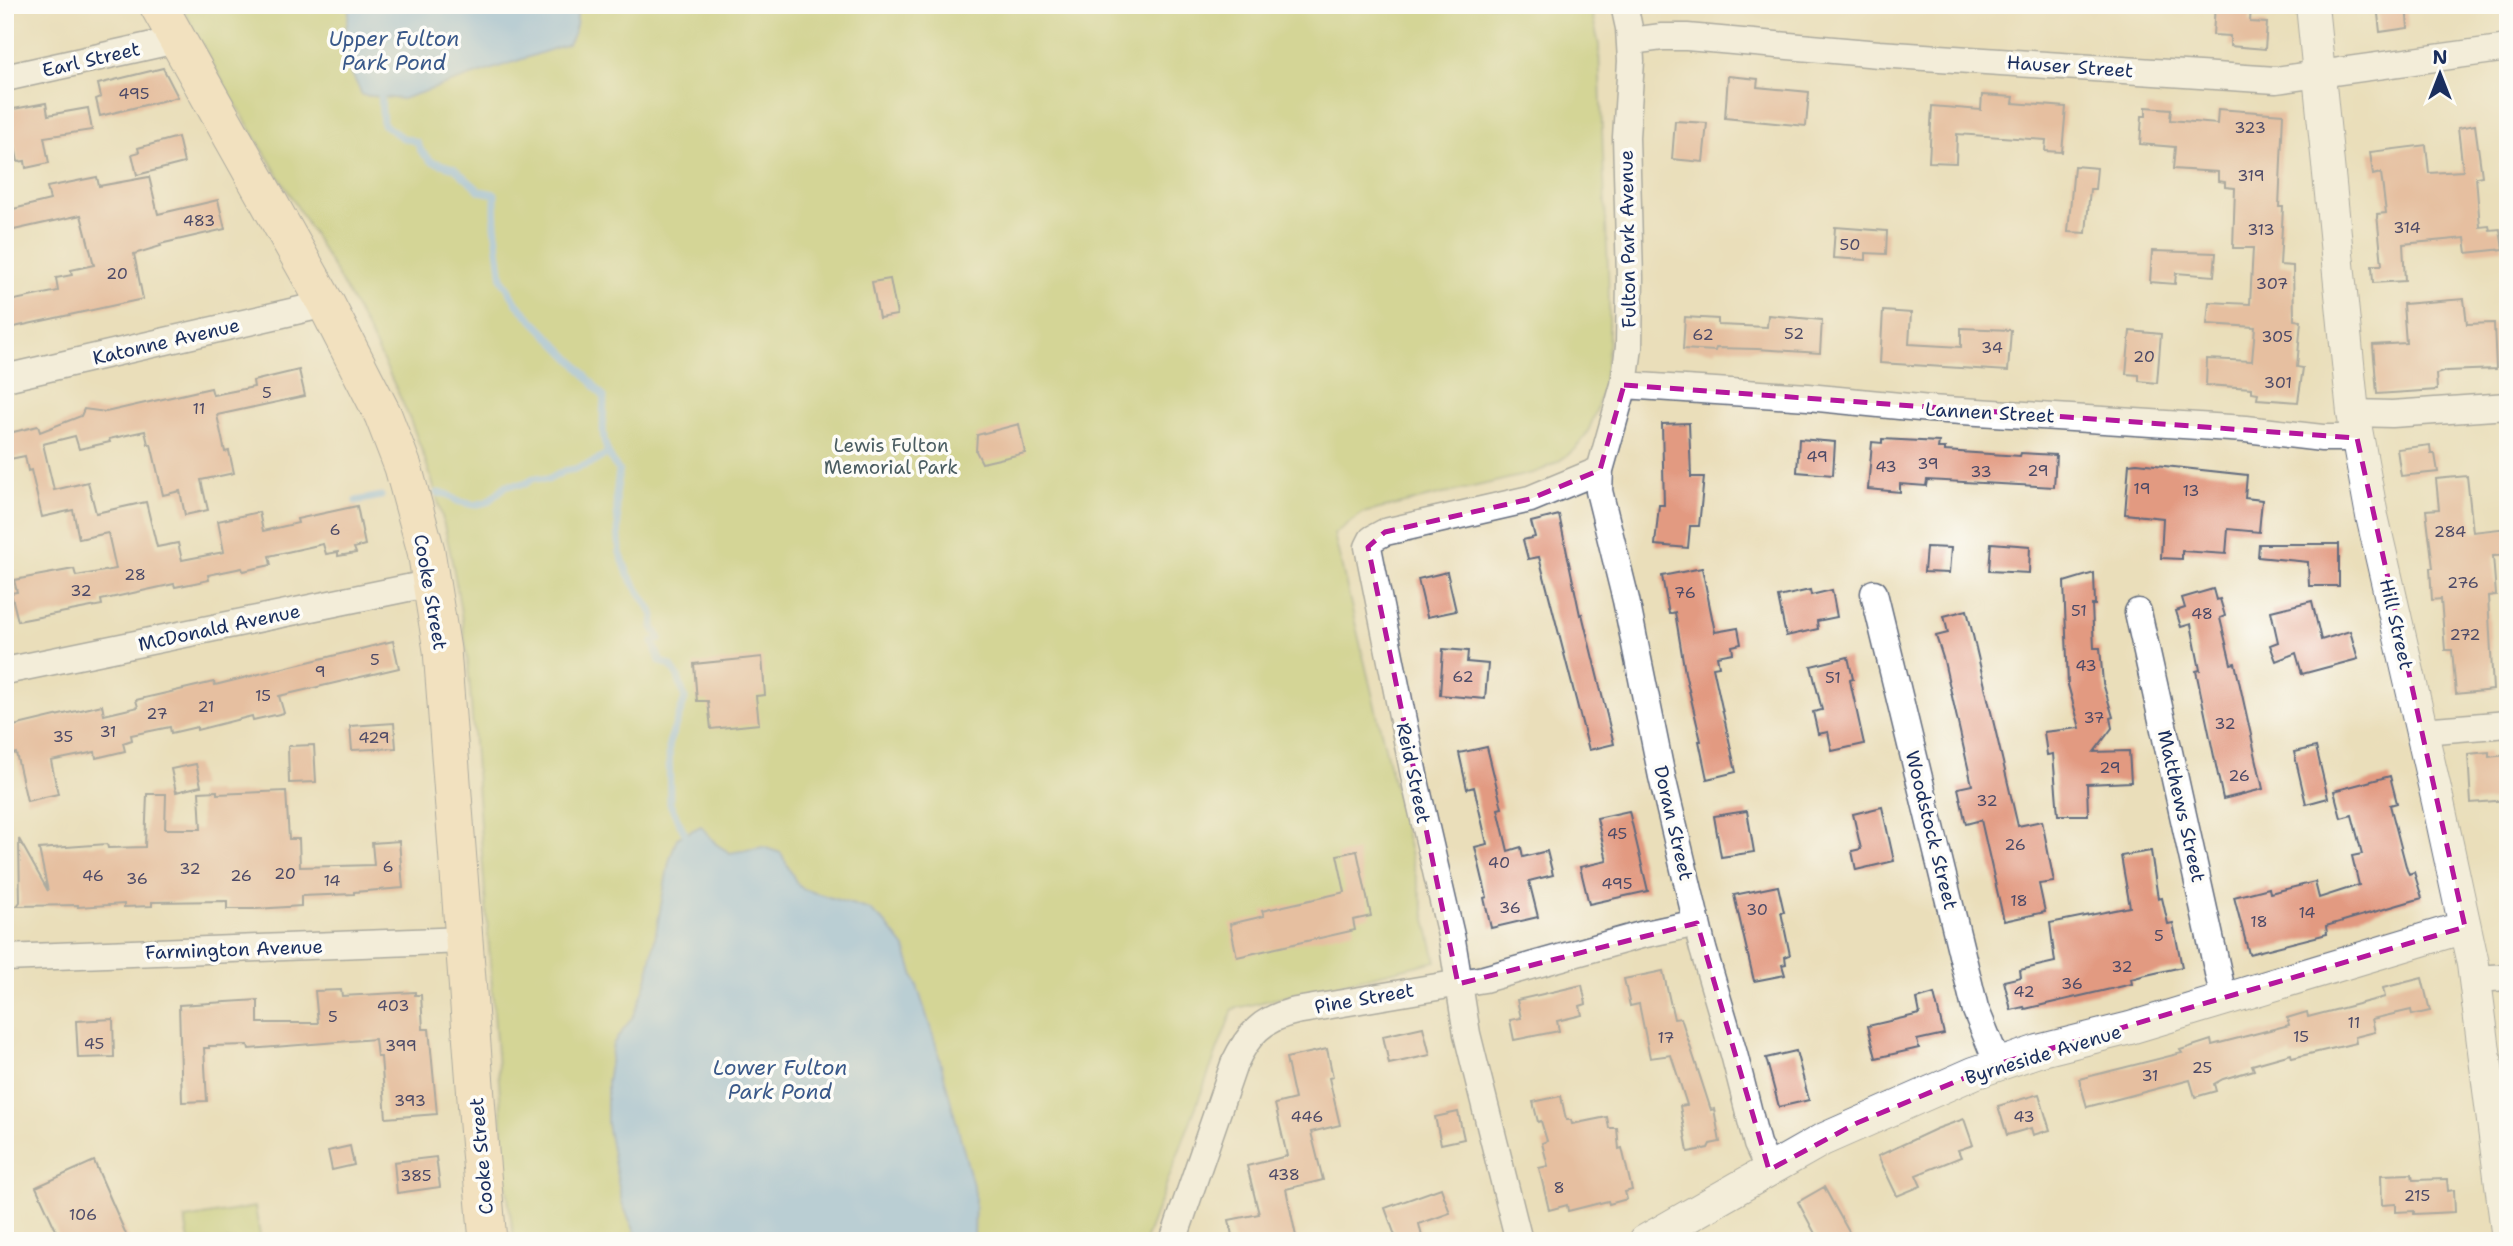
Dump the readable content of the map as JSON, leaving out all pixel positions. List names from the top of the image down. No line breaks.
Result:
{"streets":{"main road":["Cooke Street"],"street":["Earl Street","Hauser Street","Fulton Park Avenue","Katonne Avenue","Lannen Street","Hill Street","McDonald Avenue","Reid Street","Matthews Street","Doran Street","Woodstock Street","Farmington Avenue","Pine Street","Byrneside Avenue"]},"crossings":[["Earl Street","Cooke Street"],["Hauser Street","Fulton Park Avenue"],["Hauser Street","Hill Street"],["Fulton Park Avenue","Lannen Street"],["Fulton Park Avenue","Reid Street"],["Fulton Park Avenue","Doran Street"],["Katonne Avenue","Cooke Street"],["Lannen Street","Hill Street"],["Cooke Street","McDonald Avenue"],["Cooke Street","Farmington Avenue"],["Hill Street","Byrneside Avenue"],["Reid Street","Doran Street"],["Reid Street","Pine Street"],["Matthews Street","Byrneside Avenue"],["Doran Street","Pine Street"],["Doran Street","Byrneside Avenue"],["Woodstock Street","Byrneside Avenue"]],"water":["Upper Fulton Park Pond","Lower Fulton Park Pond"],"parks":["Lewis Fulton Memorial Park"],"house_numbers":["495","323","319","483","314","313","50","20","307","52","62","305","34","20","301","5","11","49","39","43","29","33","19","13","6","284","28","276","32","76","51","48","272","5","43","9","62","51","15","21","27","37","32","31","35","429","29","26","32","45","26","40","6","32","20","46","26","36","14","495","18","36","30","14","18","5","32","36","42","403","5","11","15","17","45","399","25","31","393","446","43","438","385","8","215","106"],"north":"top"}
